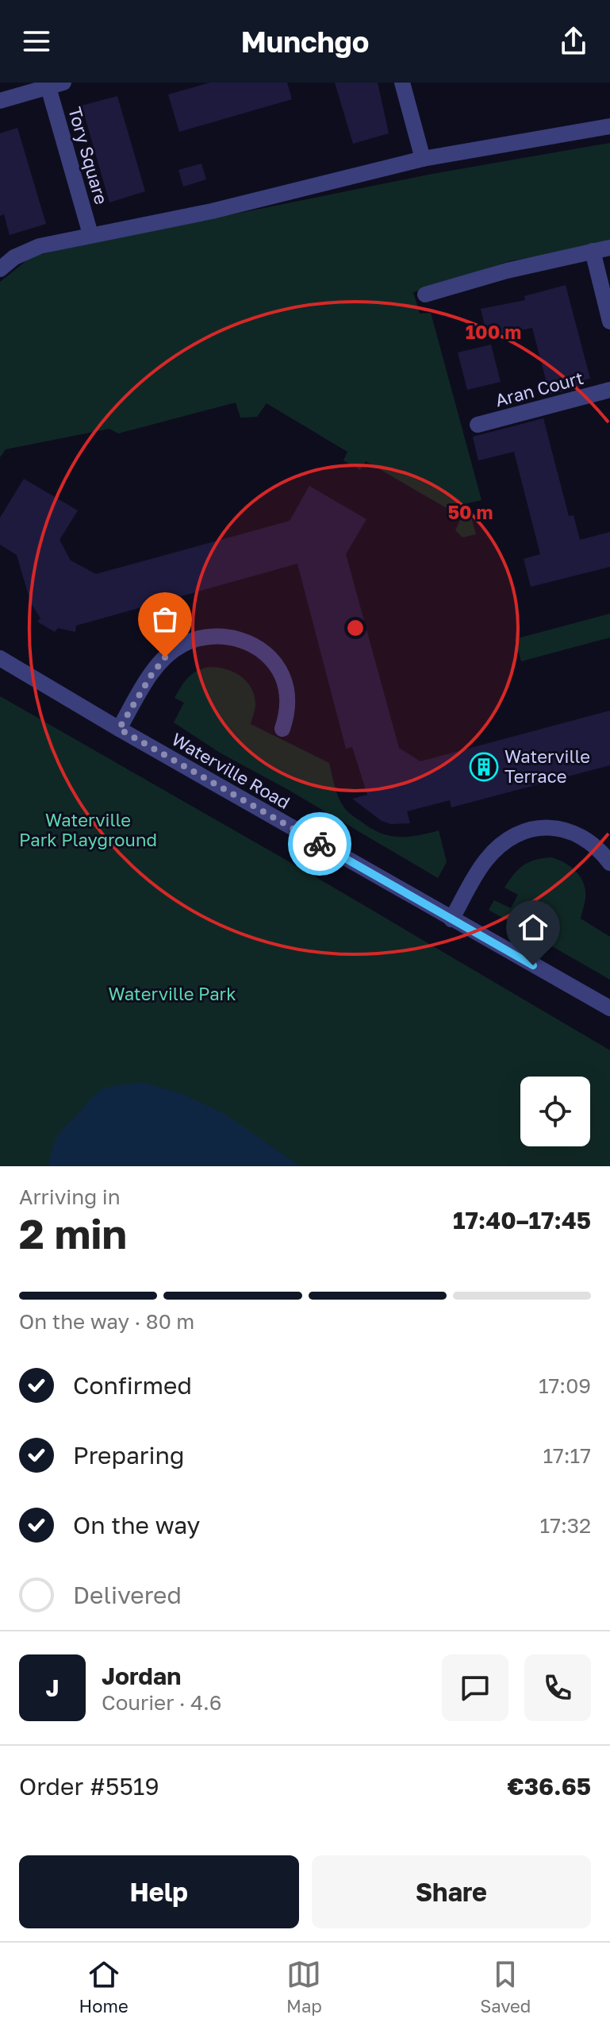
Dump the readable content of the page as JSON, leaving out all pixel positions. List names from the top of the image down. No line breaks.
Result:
{"streets":{"street":["Tory Square","Aran Court","Waterville Road"]},"parks":["Waterville Park Playground","Waterville Park"],"places":{"building":["Waterville Terrace"]},"page":{"header":"Munchgo","heading":["2 min","Arriving in","17:40–17:45"],"panel":["Jordan","Courier · 4.6","Order #5519","€36.65"],"bar":"On the way · 80 m","list":[["Confirmed","17:09"],["Preparing","17:17"],["On the way","17:32"],"Delivered"],"round":"J","buttons":["Help","Share"],"tabs":["Home","Map","Saved"]},"rings":["100 m","50 m"]}
